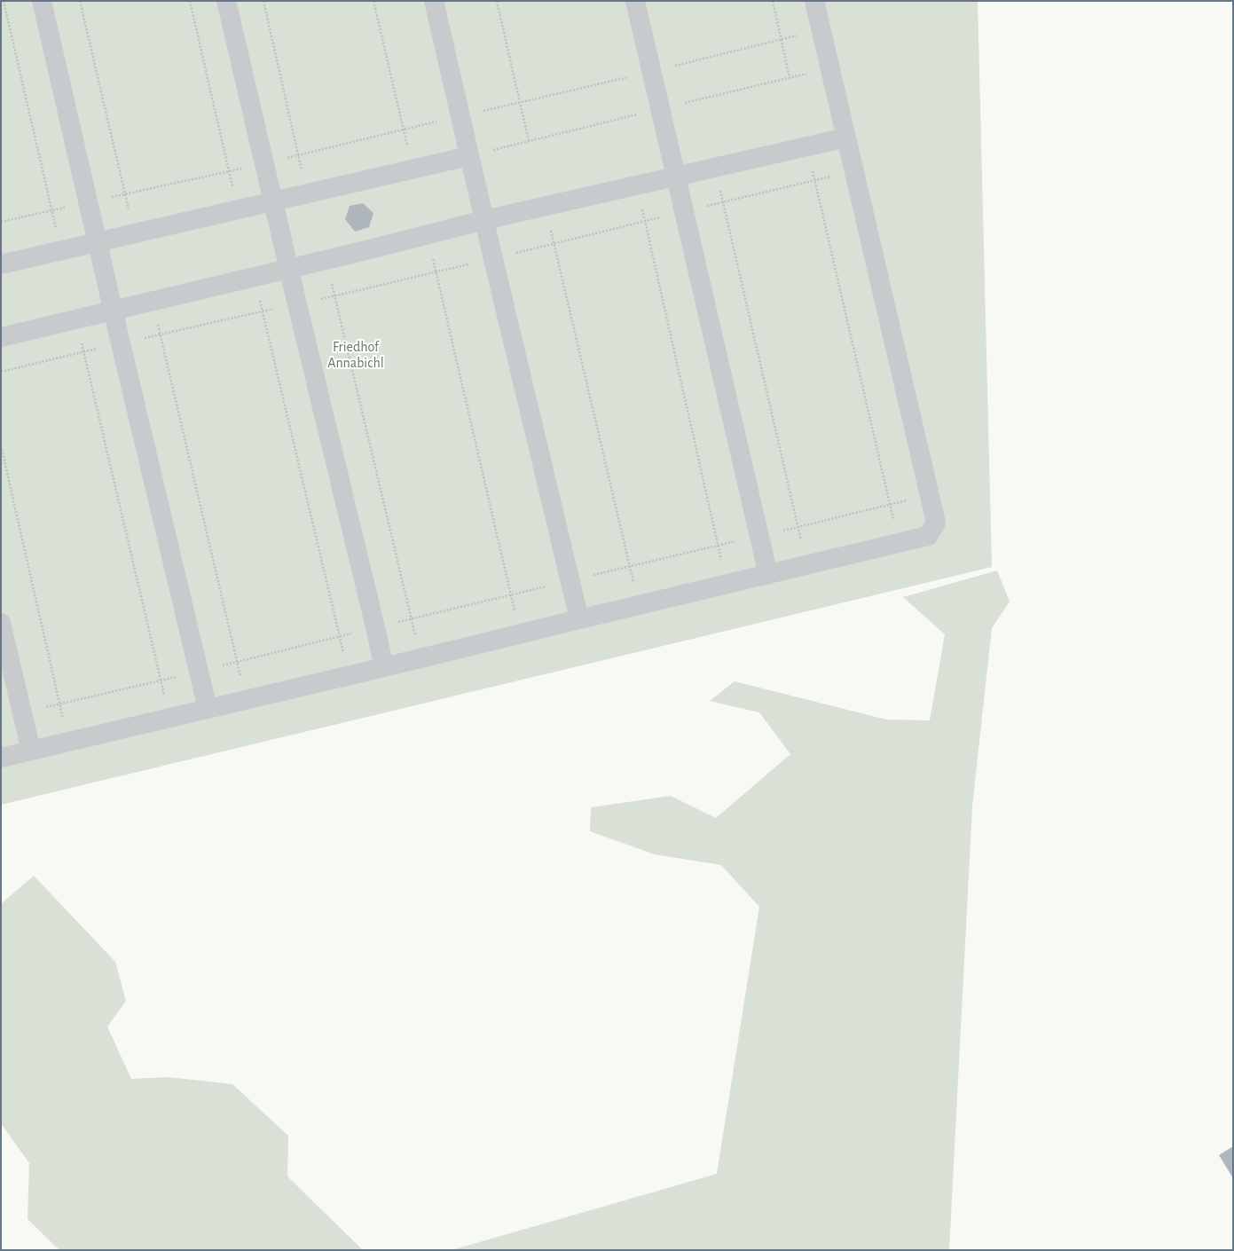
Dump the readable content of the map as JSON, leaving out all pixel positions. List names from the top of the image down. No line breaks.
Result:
{"parks":["Friedhof Annabichl"]}
